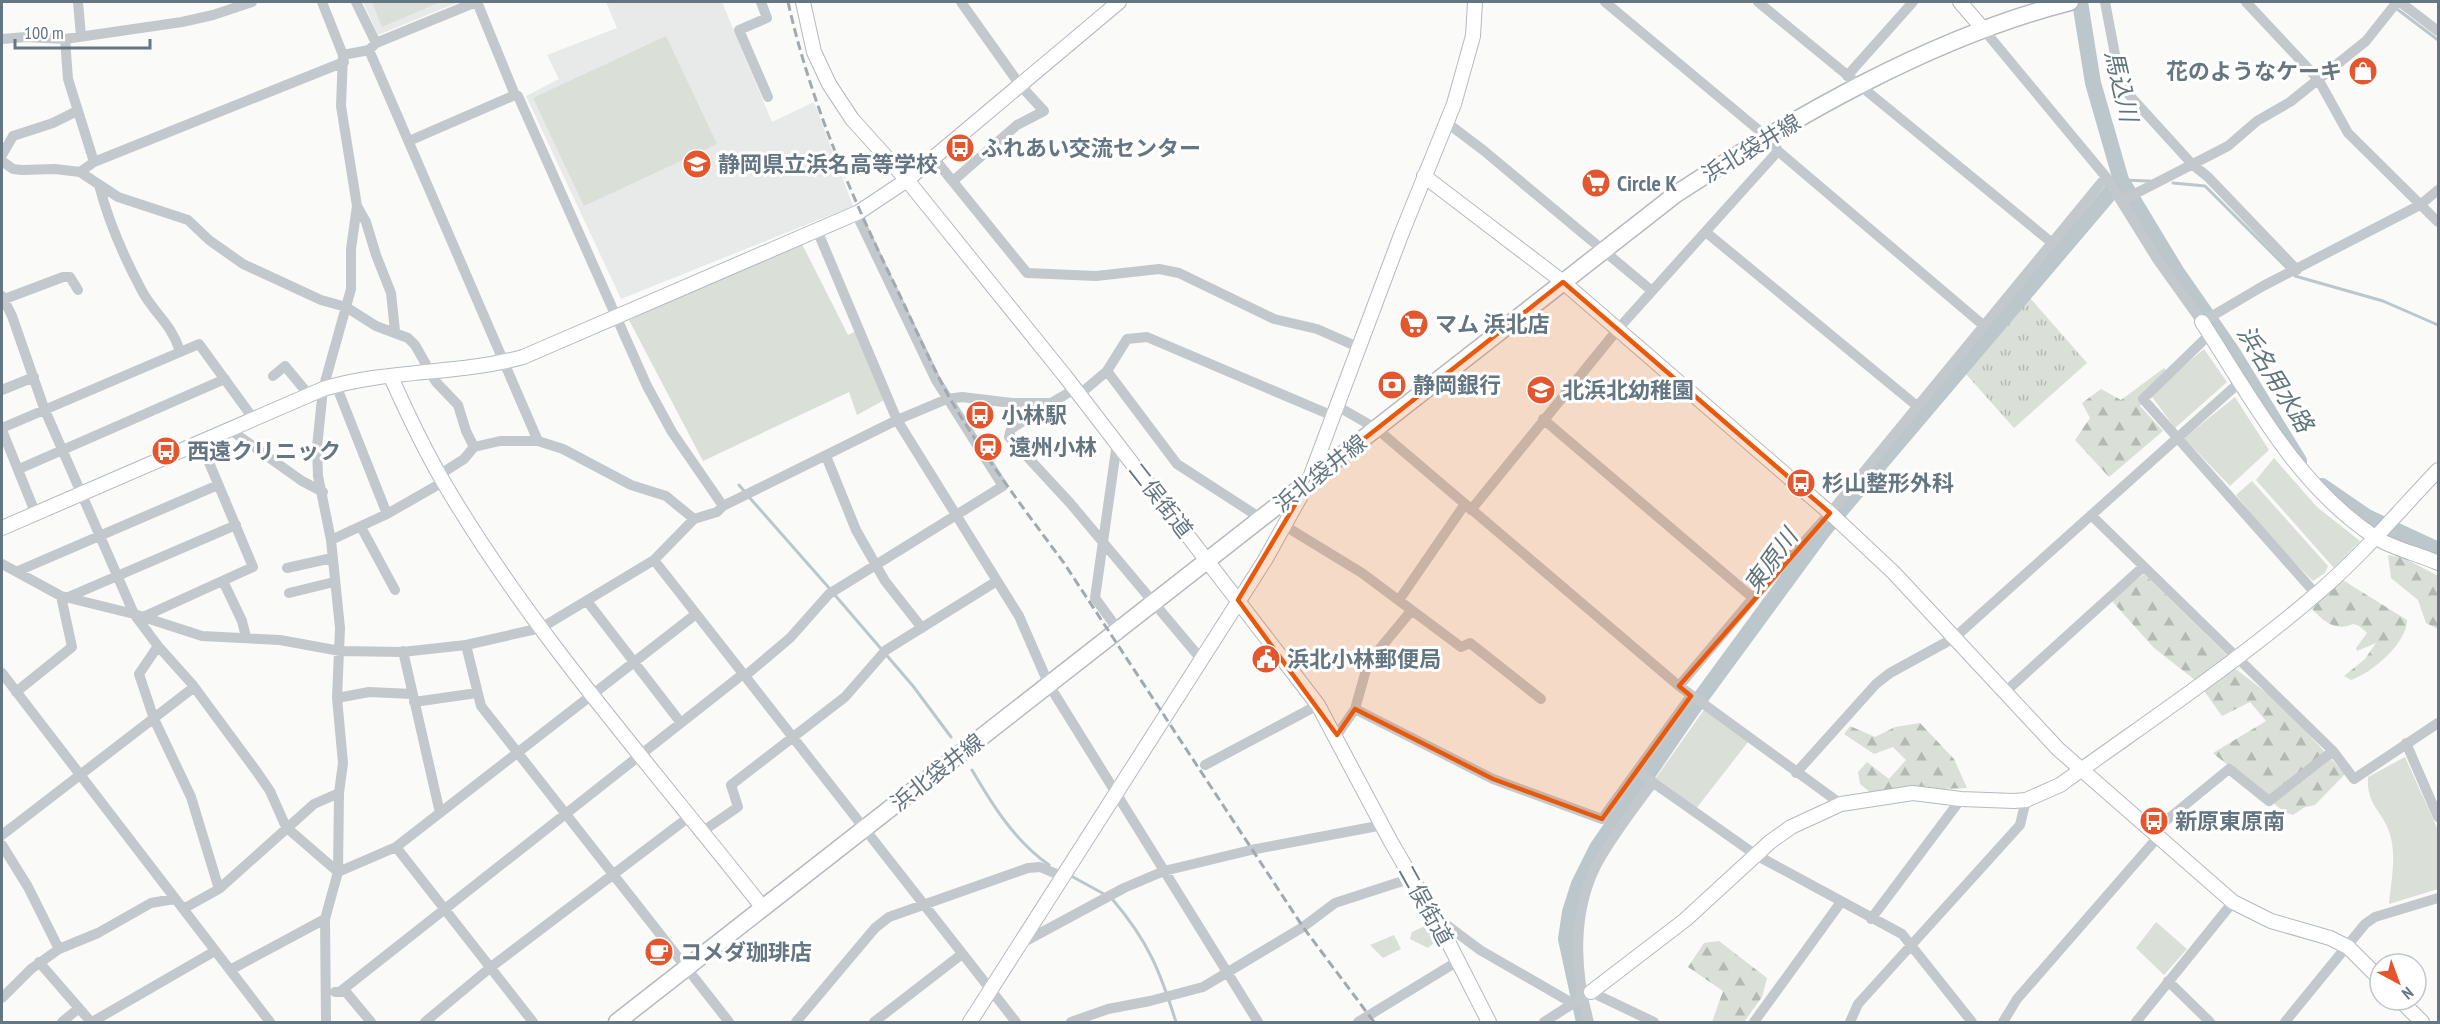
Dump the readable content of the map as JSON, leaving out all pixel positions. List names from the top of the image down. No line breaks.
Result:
{"streets":{"main road":["浜北袋井線"],"street":["二俣街道"]},"crossings":[["浜北袋井線","二俣街道"]],"water":["馬込川","浜名用水路","東原川"],"places":{"shop":["花のようなケーキ"],"bus stop":["ふれあい交流センター","小林駅","西遠クリニック","杉山整形外科","新原東原南"],"school or university":["静岡県立浜名高等学校","北浜北幼稚園"],"supermarket":["Circle K","マム 浜北店"],"bank":["静岡銀行"],"station":["遠州小林"],"public building":["浜北小林郵便局"],"cafe":["コメダ珈琲店"]},"scale_bar":"100 m","north":"bottom right"}
